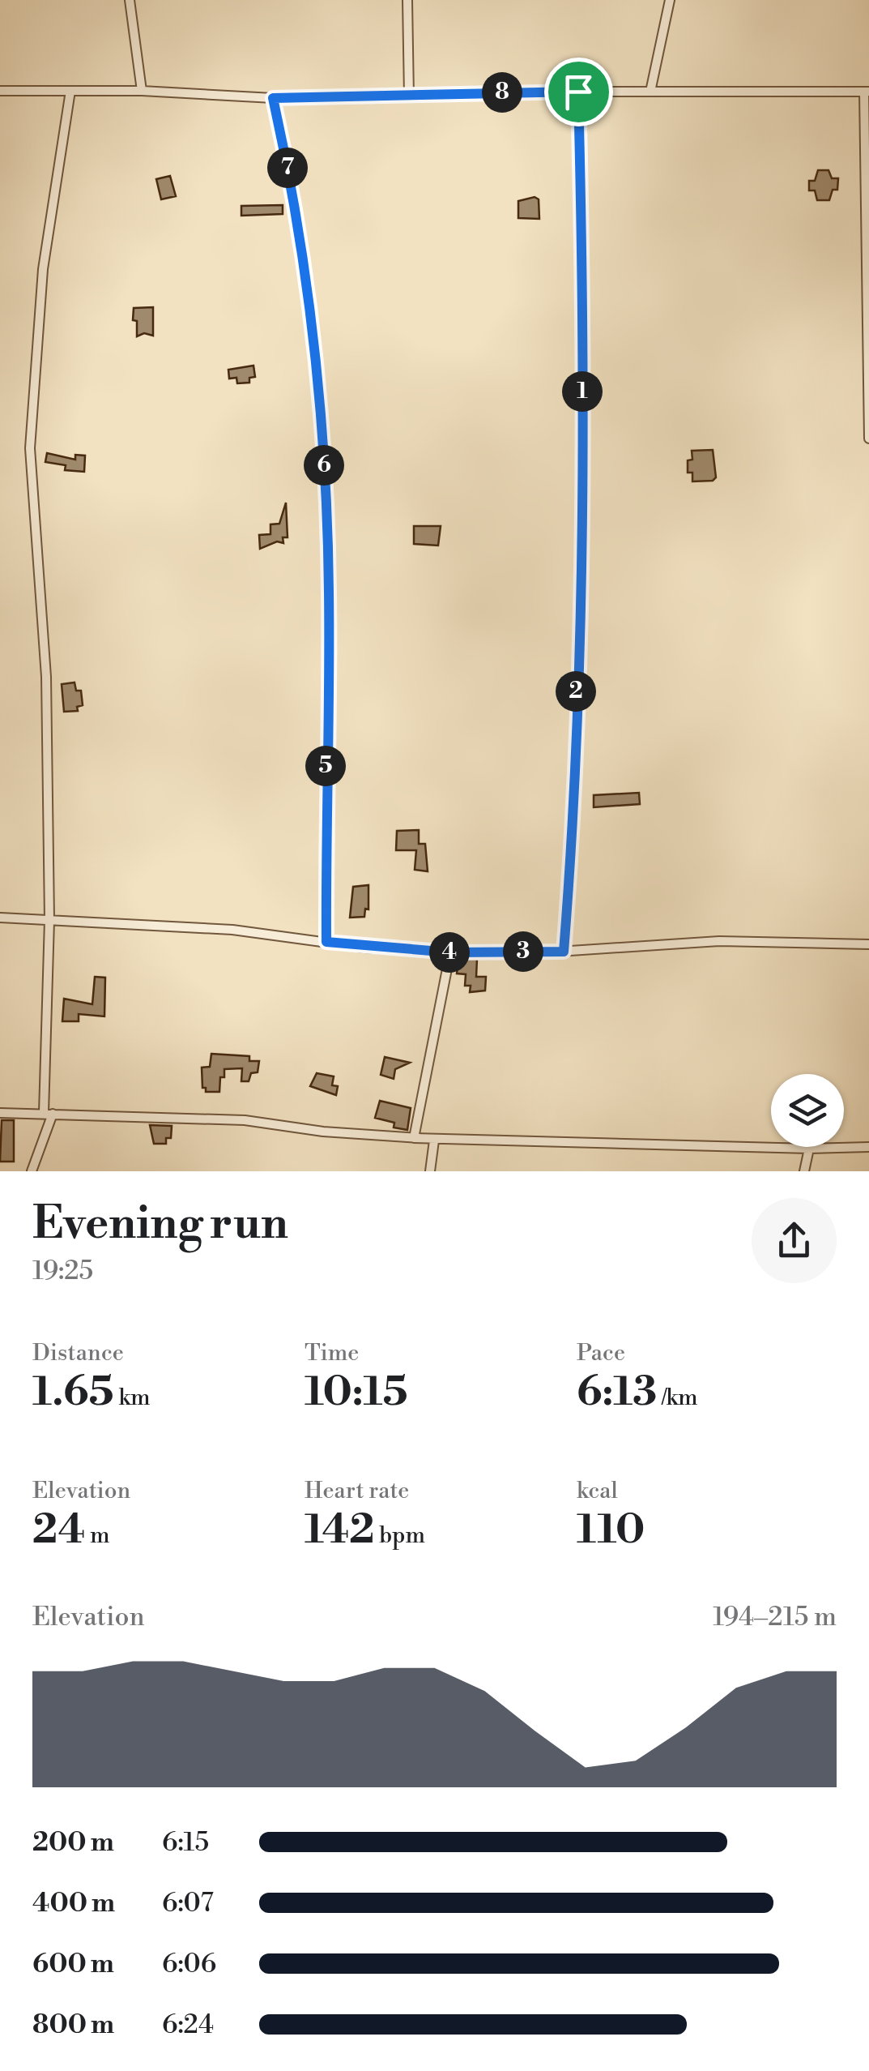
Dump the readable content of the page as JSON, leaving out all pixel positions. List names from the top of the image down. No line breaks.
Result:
{"page":{"pins":["8","7","1","6","2","5","3","4"],"heading":["Evening run","19:25"],"stats":[["Distance","1.65 km"],["Time","10:15"],["Pace","6:13 /km"],["Elevation","24 m"],["Heart rate","142 bpm"],["kcal","110"]],"chart":["Elevation","194–215 m"],"list":[{"name":"200 m","note":"6:15"},{"name":"400 m","note":"6:07"},{"name":"600 m","note":"6:06"},{"name":"800 m","note":"6:24"}]}}
